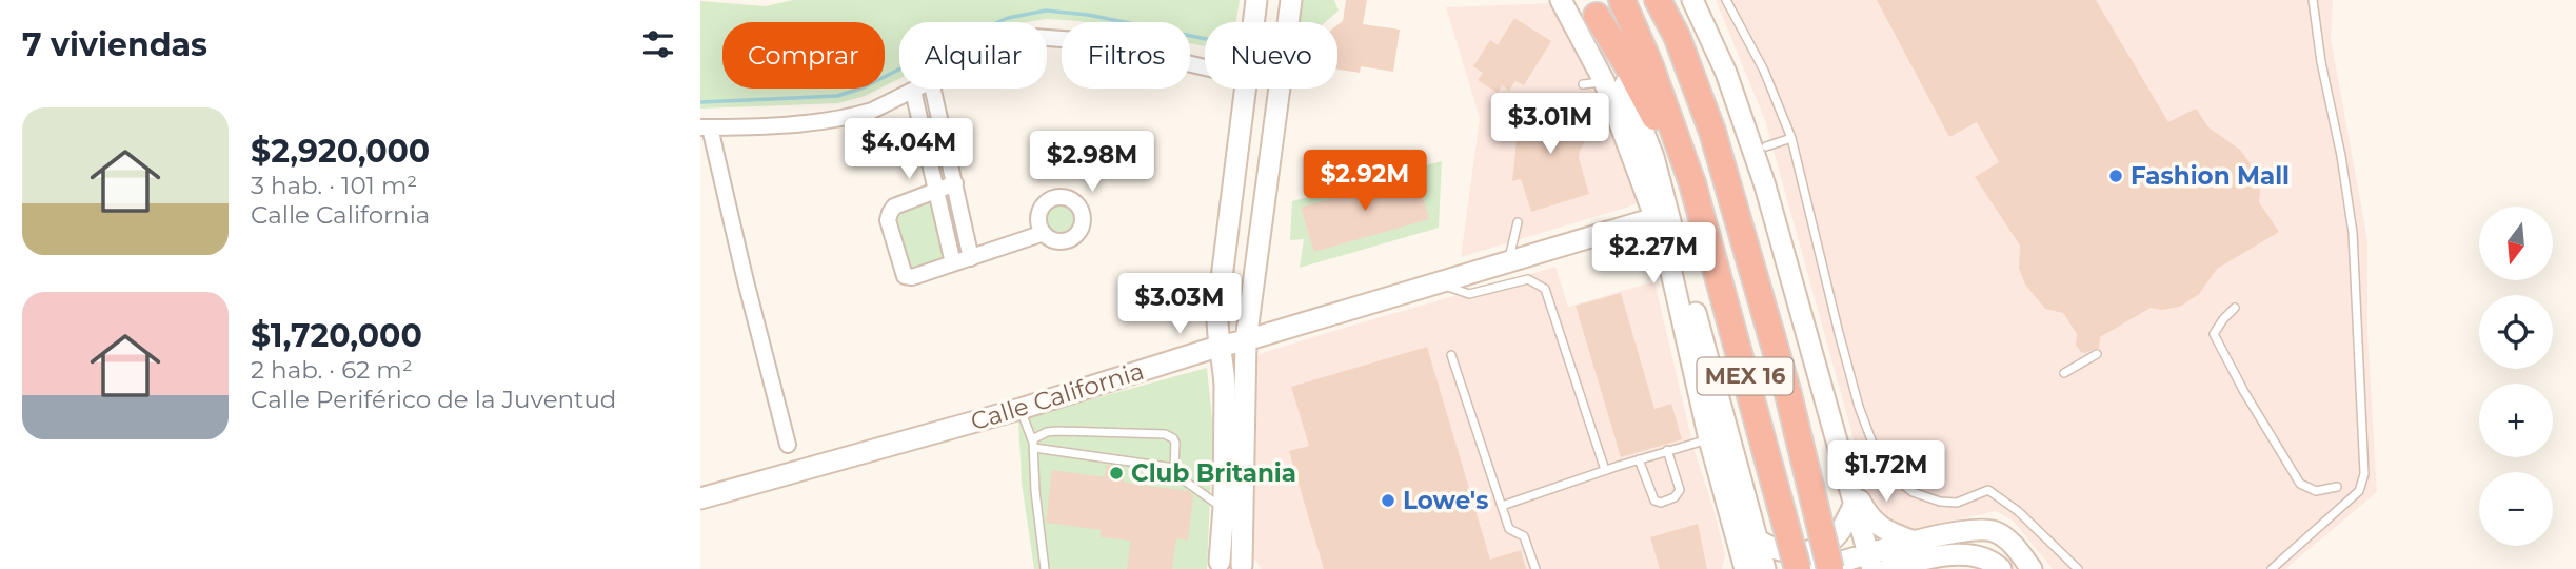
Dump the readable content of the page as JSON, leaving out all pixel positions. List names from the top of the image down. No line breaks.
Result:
{"streets":{"highway":["MEX 16"],"main road":["Calle California"]},"places":["Fashion Mall","Club Britania","Lowe's"],"north":"bottom","page":{"heading":"7 viviendas","chip":["Comprar","Alquilar","Filtros","Nuevo"],"list":[{"name":"$2,920,000","note":"3 hab. · 101 m² · Calle California"},{"name":"$1,720,000","note":"2 hab. · 62 m² · Calle Periférico de la Juventud"}],"price":["$3.01M","$4.04M","$2.98M","$2.92M","$2.27M","$3.03M","$1.72M"],"map_buttons":["+","−"]}}
